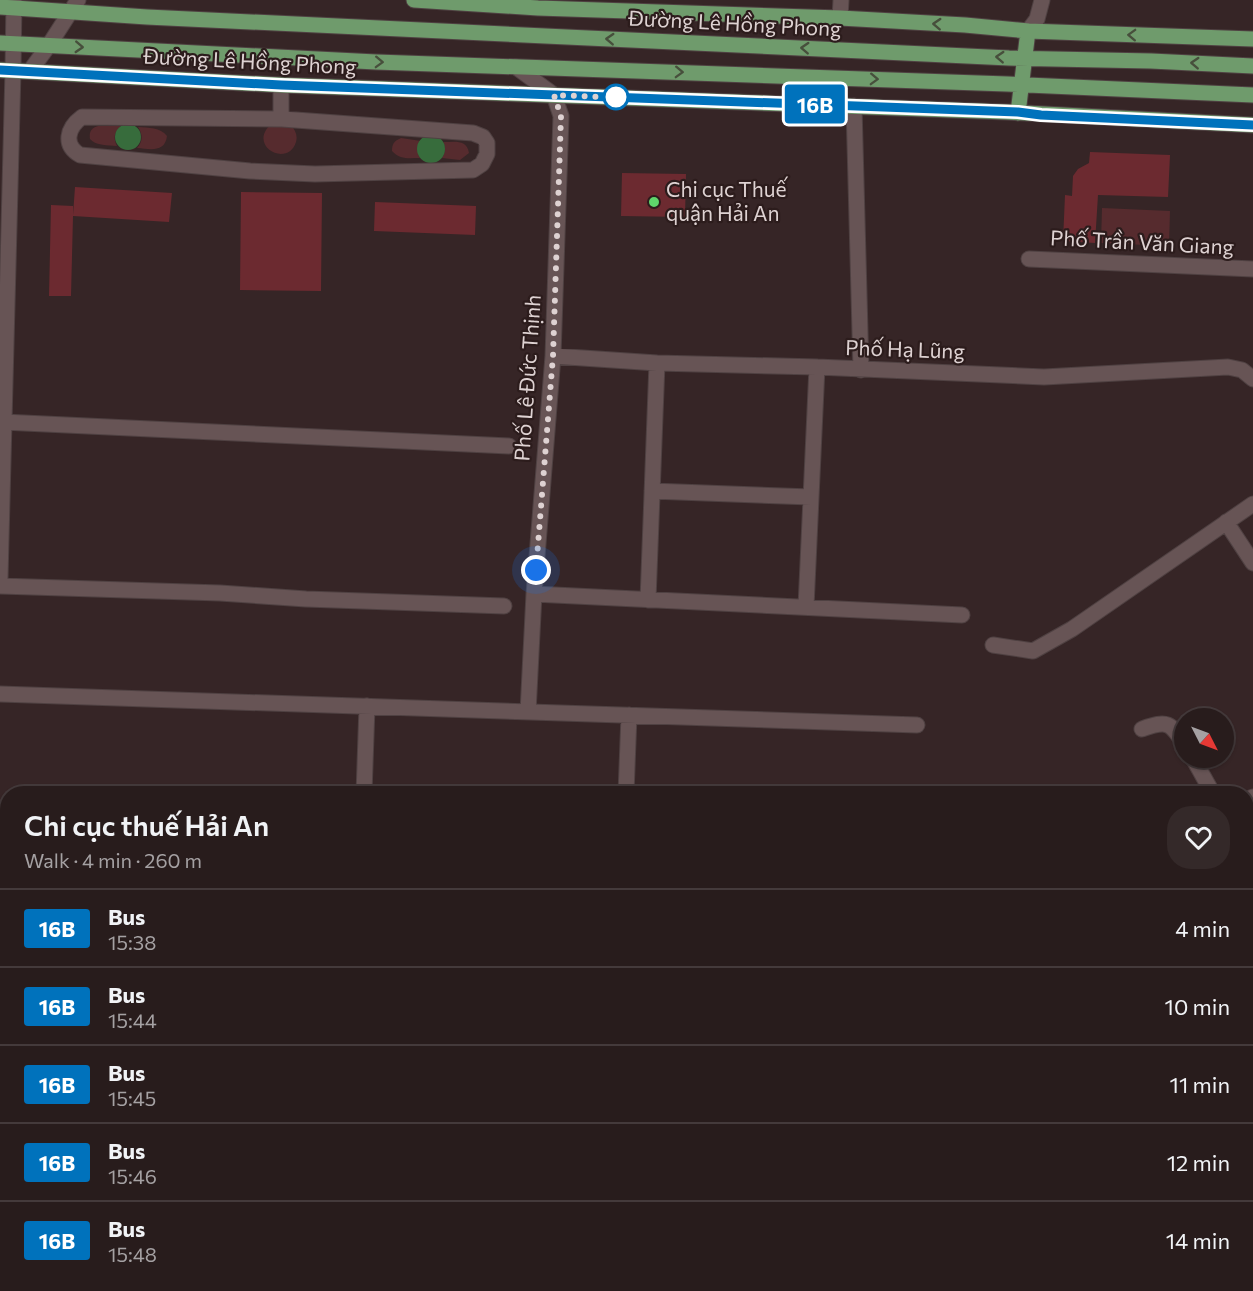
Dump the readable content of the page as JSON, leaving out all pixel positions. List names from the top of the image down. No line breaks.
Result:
{"streets":{"main road":["Đường Lê Hồng Phong"],"street":["Phố Trần Văn Giang","Phố Hạ Lũng","Phố Lê Đức Thịnh"]},"crossings":[["Đường Lê Hồng Phong","Phố Lê Đức Thịnh"],["Phố Hạ Lũng","Phố Lê Đức Thịnh"]],"places":["Chi cục Thuế quận Hải An"],"lines":["bus line 16B"],"north":"bottom right","page":{"on_map":"16B","heading":["Chi cục thuế Hải An","Walk · 4 min · 260 m"],"list":[{"mark":"16B","name":"Bus","note":"15:38","value":"4 min"},{"mark":"16B","name":"Bus","note":"15:44","value":"10 min"},{"mark":"16B","name":"Bus","note":"15:45","value":"11 min"},{"mark":"16B","name":"Bus","note":"15:46","value":"12 min"},{"mark":"16B","name":"Bus","note":"15:48","value":"14 min"}]}}
